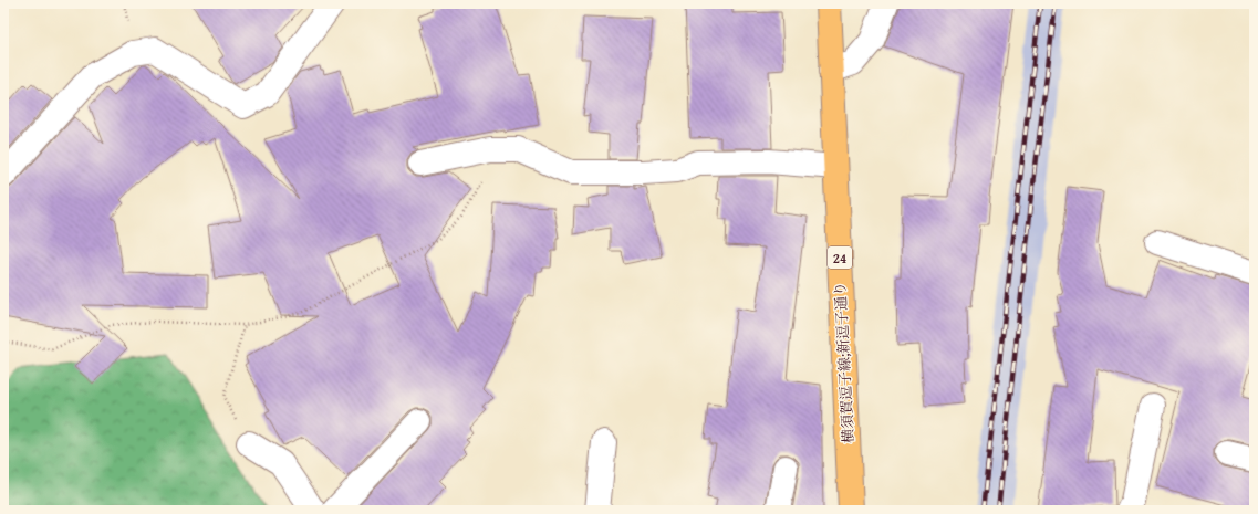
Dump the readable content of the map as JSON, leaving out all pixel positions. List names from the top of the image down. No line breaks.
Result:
{"streets":{"main road":["24","横須賀逗子線;新逗子通り"]}}
